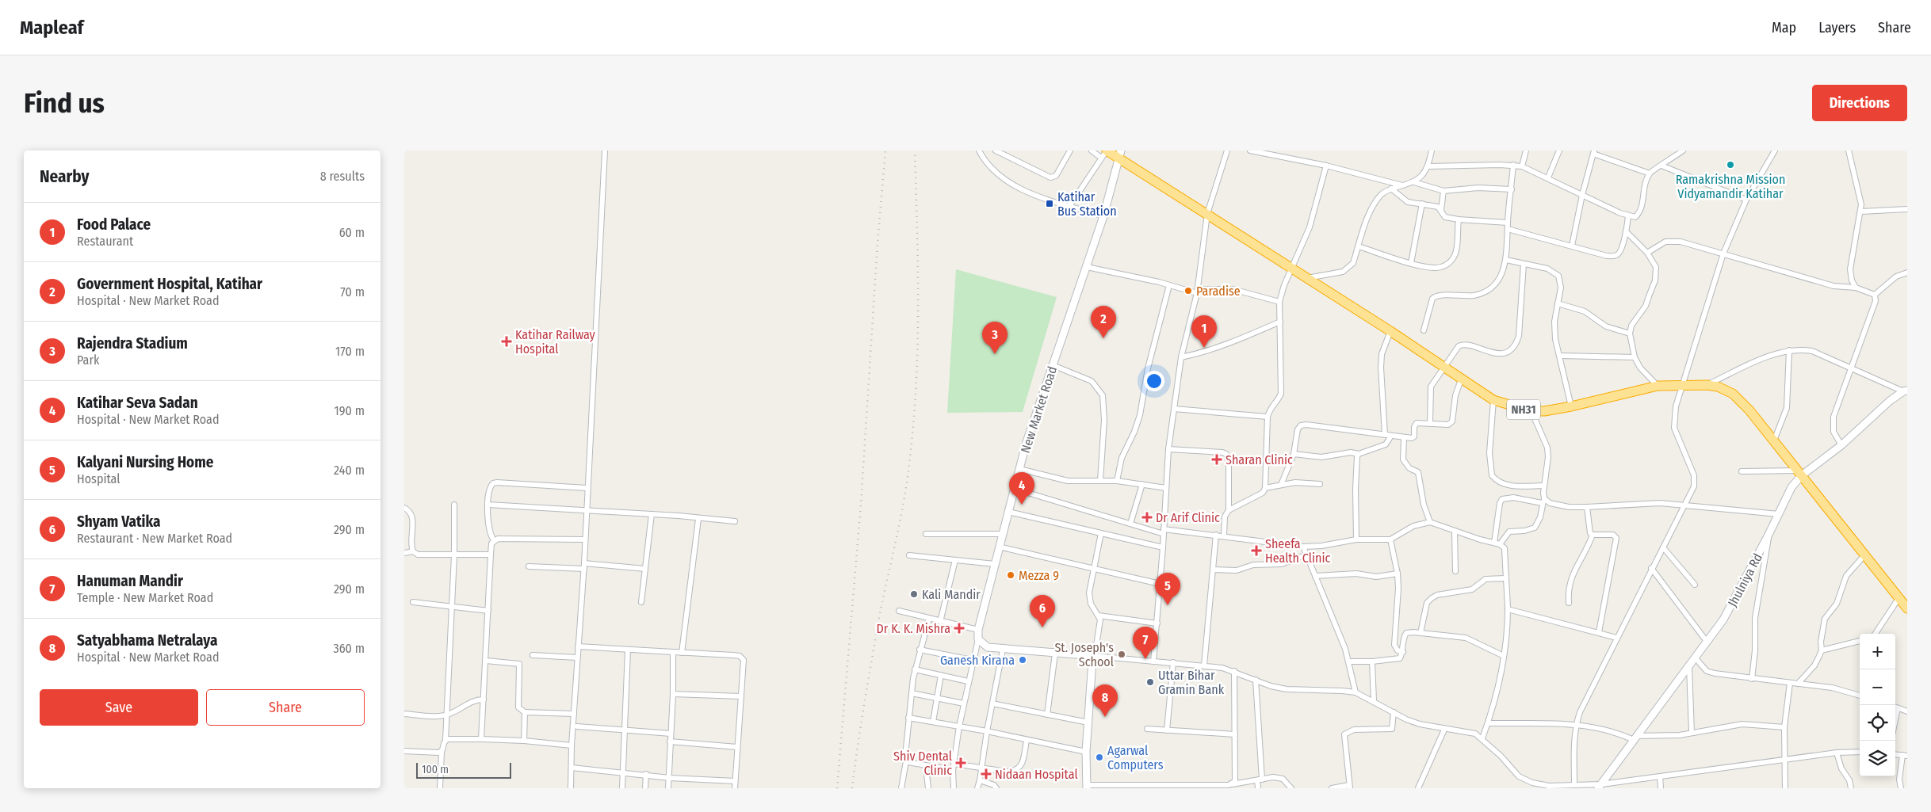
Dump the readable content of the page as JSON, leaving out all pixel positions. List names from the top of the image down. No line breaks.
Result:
{"streets":{"highway":["NH31"],"street":["New Market Road","Jhulniya Rd"]},"crossings":[["New Market Road","NH31"],["NH31","Jhulniya Rd"]],"places":{"other":["Ramakrishna Mission Vidyamandir Katihar","Paradise","Mezza 9","Kali Mandir","St. Joseph's School","Ganesh Kirana","Uttar Bihar Gramin Bank","Agarwal Computers"],"transit":["Katihar Bus Station"],"health":["Katihar Railway Hospital","Sharan Clinic","Dr Arif Clinic","Sheefa Health Clinic","Dr K. K. Mishra","Shiv Dental Clinic","Nidaan Hospital"]},"scale_bar":"100 m","page":{"header":"Mapleaf","nav":["Map","Layers","Share"],"buttons":["Directions",["Save","Share"]],"title":"Find us","heading":["Nearby","8 results"],"list":[{"mark":"1","name":"Food Palace","note":"Restaurant","value":"60 m"},{"mark":"2","name":"Government Hospital, Katihar","note":"Hospital · New Market Road","value":"70 m"},{"mark":"3","name":"Rajendra Stadium","note":"Park","value":"170 m"},{"mark":"4","name":"Katihar Seva Sadan","note":"Hospital · New Market Road","value":"190 m"},{"mark":"5","name":"Kalyani Nursing Home","note":"Hospital","value":"240 m"},{"mark":"6","name":"Shyam Vatika","note":"Restaurant · New Market Road","value":"290 m"},{"mark":"7","name":"Hanuman Mandir","note":"Temple · New Market Road","value":"290 m"},{"mark":"8","name":"Satyabhama Netralaya","note":"Hospital · New Market Road","value":"360 m"}],"pins":["2","1","3","4","5","6","7","8"],"map_buttons":["+","−"],"scale":"100 m"}}
